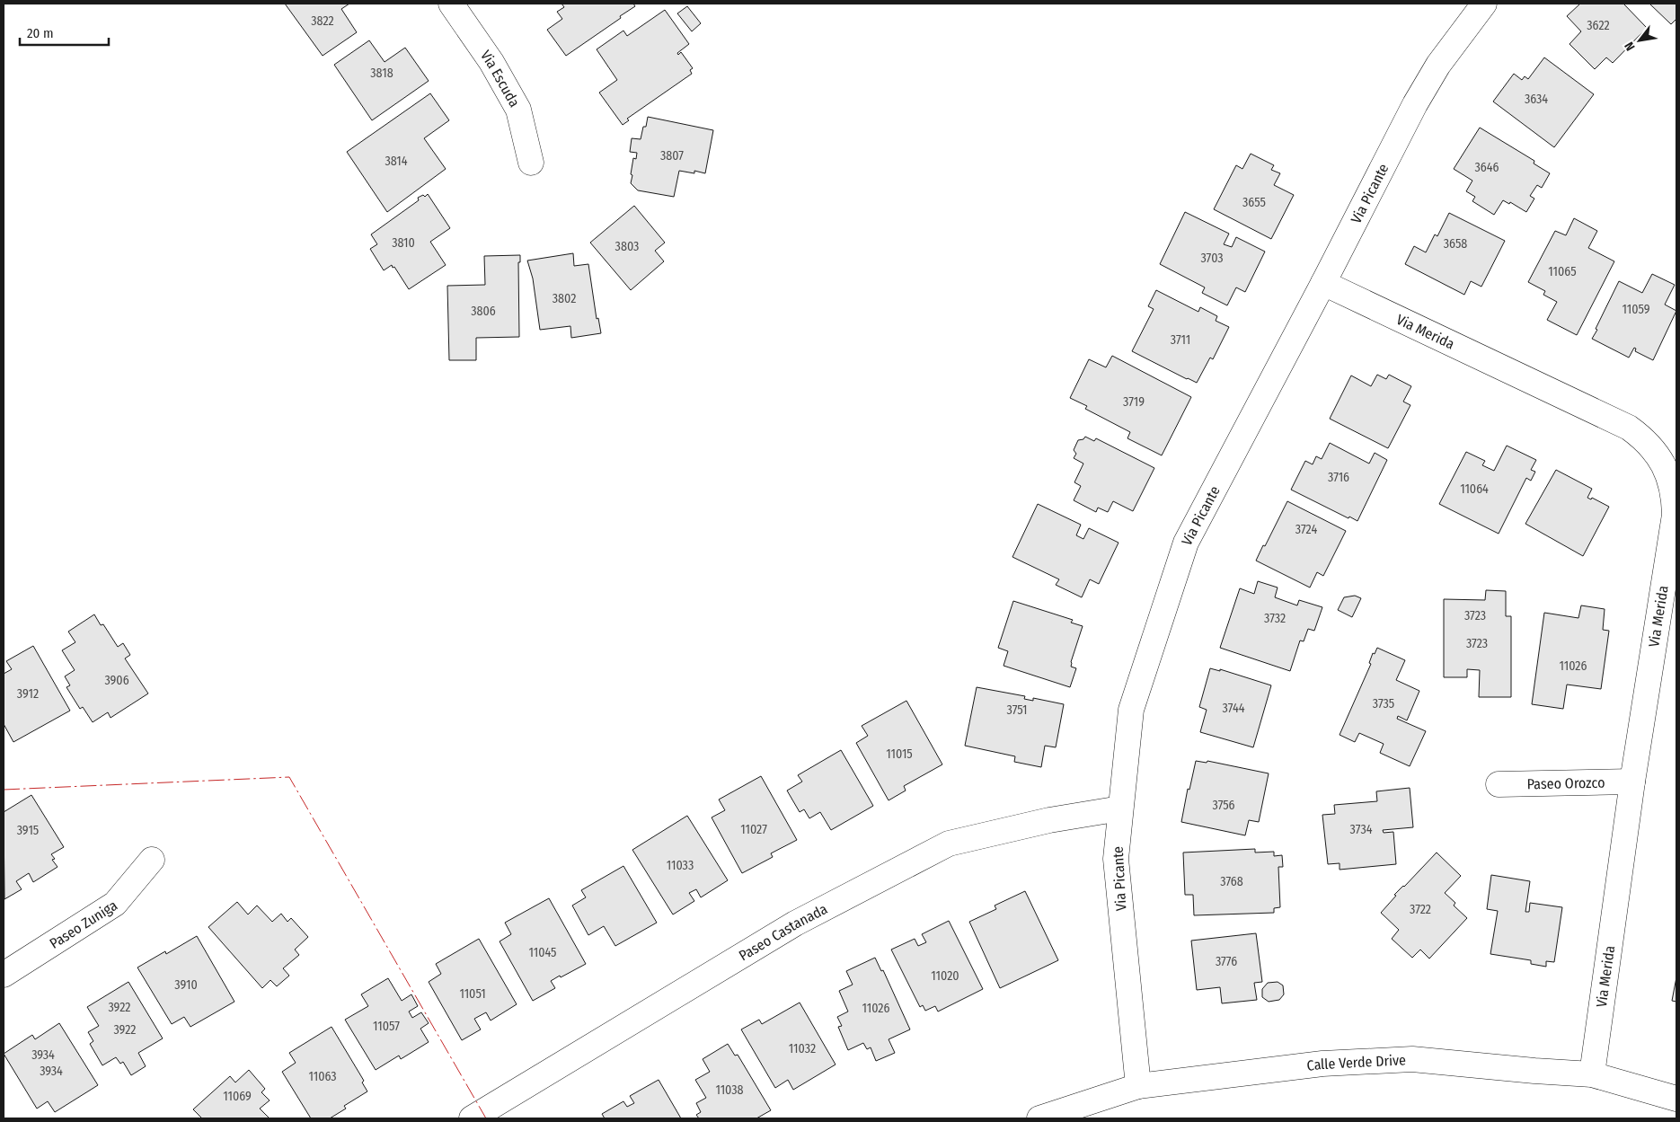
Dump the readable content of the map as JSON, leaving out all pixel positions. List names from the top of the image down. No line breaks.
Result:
{"streets":{"street":["Via Escuda","Via Picante","Via Merida","Paseo Orozco","Paseo Zuniga","Paseo Castanada","Calle Verde Drive"]},"crossings":[["Via Picante","Via Merida"],["Via Picante","Paseo Castanada"],["Via Picante","Calle Verde Drive"],["Via Merida","Paseo Orozco"],["Via Merida","Calle Verde Drive"]],"house_numbers":["3822","3622","3818","3634","3807","3814","3646","3655","3810","3658","3803","3703","11065","3802","11059","3806","3711","3719","3716","11064","3724","3723","3732","3723","11026","3906","3912","3735","3744","3751","11015","3756","11027","3734","3915","11033","3768","3722","11045","3776","11020","3910","11051","3922","11026","11057","3922","11032","3934","3934","11063","11038","11069"],"scale_bar":"20 m","north":"bottom left"}
